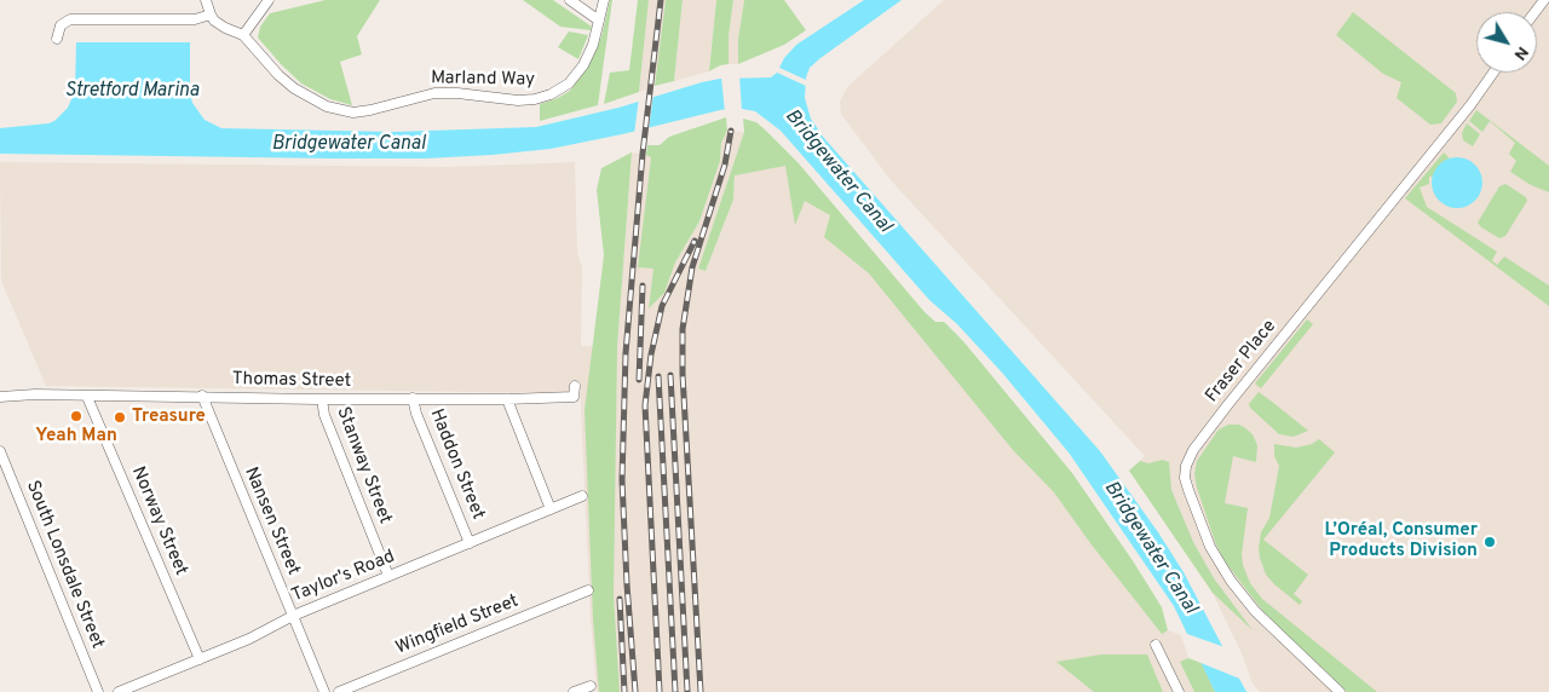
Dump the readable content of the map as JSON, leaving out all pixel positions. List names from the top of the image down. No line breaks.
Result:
{"streets":{"street":["Marland Way","Fraser Place","Thomas Street","Haddon Street","Stanway Street","Norway Street","Nansen Street","South Lonsdale Street","Taylor's Road","Wingfield Street"]},"crossings":[["Thomas Street","Haddon Street"],["Thomas Street","Stanway Street"],["Thomas Street","Norway Street"],["Thomas Street","Nansen Street"],["Haddon Street","Taylor's Road"],["Stanway Street","Taylor's Road"],["Norway Street","Taylor's Road"],["Nansen Street","Taylor's Road"]],"water":["Stretford Marina","Bridgewater Canal"],"places":["Yeah Man","Treasure","L’Oréal, Consumer Products Division"],"north":"bottom right"}
